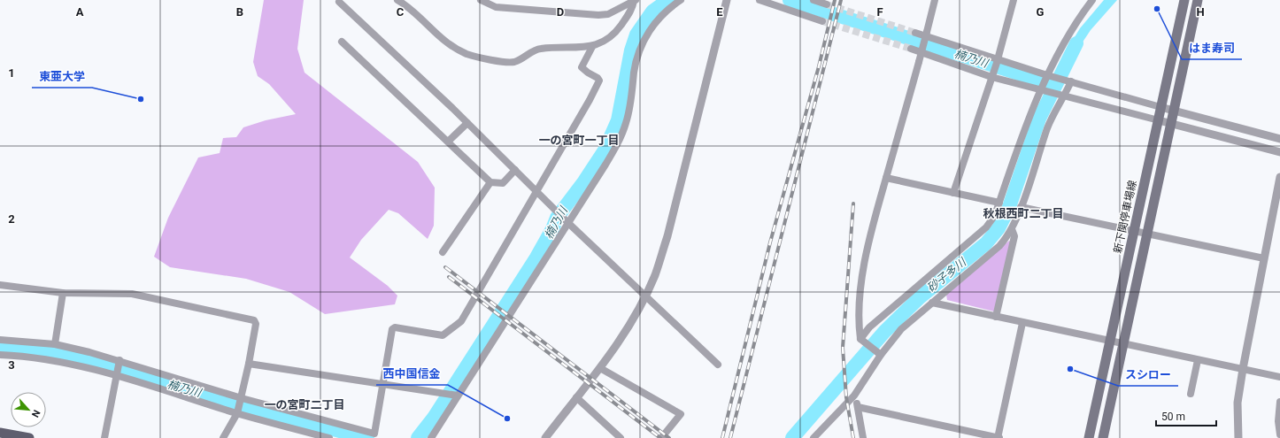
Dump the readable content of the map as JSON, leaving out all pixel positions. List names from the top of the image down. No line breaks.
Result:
{"streets":{"main road":["新下関停車場線"]},"districts":["一の宮町一丁目","秋根西町二丁目","一の宮町二丁目"],"water":["楠乃川","砂子多川"],"places":["はま寿司","東亜大学","スシロー","西中国信金"],"scale_bar":"50 m","north":"bottom right","grid":{"columns":["A","B","C","D","E","F","G","H"],"rows":["1","2","3"]}}
